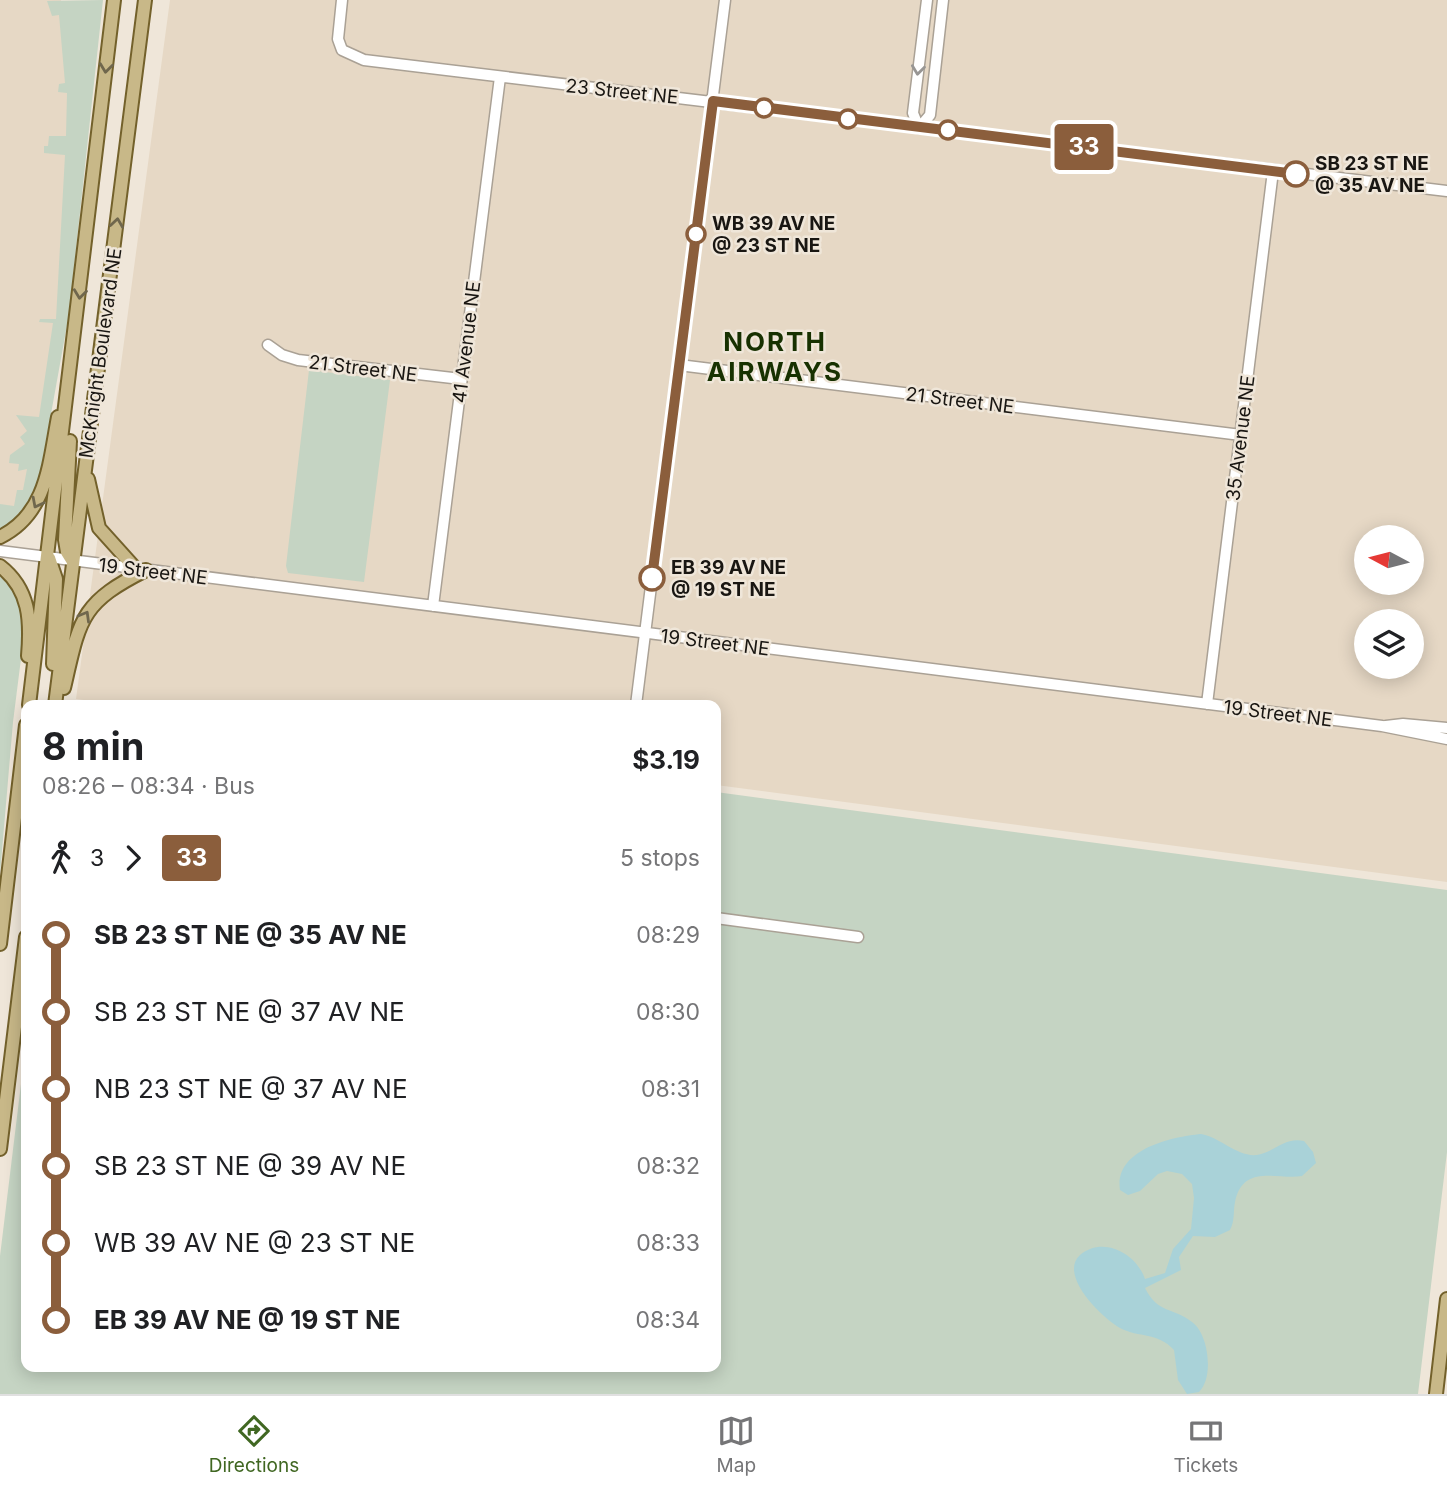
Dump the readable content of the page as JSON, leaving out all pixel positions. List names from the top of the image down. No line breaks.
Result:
{"streets":{"main road":["McKnight Boulevard NE"],"street":["23 Street NE","41 Avenue NE","21 Street NE","35 Avenue NE","19 Street NE"]},"crossings":[["23 Street NE","41 Avenue NE"],["23 Street NE","35 Avenue NE"],["41 Avenue NE","21 Street NE"],["41 Avenue NE","19 Street NE"],["McKnight Boulevard NE","19 Street NE"],["21 Street NE","35 Avenue NE"],["35 Avenue NE","19 Street NE"]],"districts":["NORTH AIRWAYS"],"places":["SB 23 ST NE @ 35 AV NE","WB 39 AV NE @ 23 ST NE","EB 39 AV NE @ 19 ST NE"],"lines":["bus line 33"],"north":"left","page":{"on_map":"33","heading":["8 min","08:26 – 08:34 · Bus","$3.19"],"legs":["3","33","5 stops"],"list":[{"name":"SB 23 ST NE @ 35 AV NE","value":"08:29"},{"name":"SB 23 ST NE @ 37 AV NE","value":"08:30"},{"name":"NB 23 ST NE @ 37 AV NE","value":"08:31"},{"name":"SB 23 ST NE @ 39 AV NE","value":"08:32"},{"name":"WB 39 AV NE @ 23 ST NE","value":"08:33"},{"name":"EB 39 AV NE @ 19 ST NE","value":"08:34"}],"tabs":["Directions","Map","Tickets"]}}
